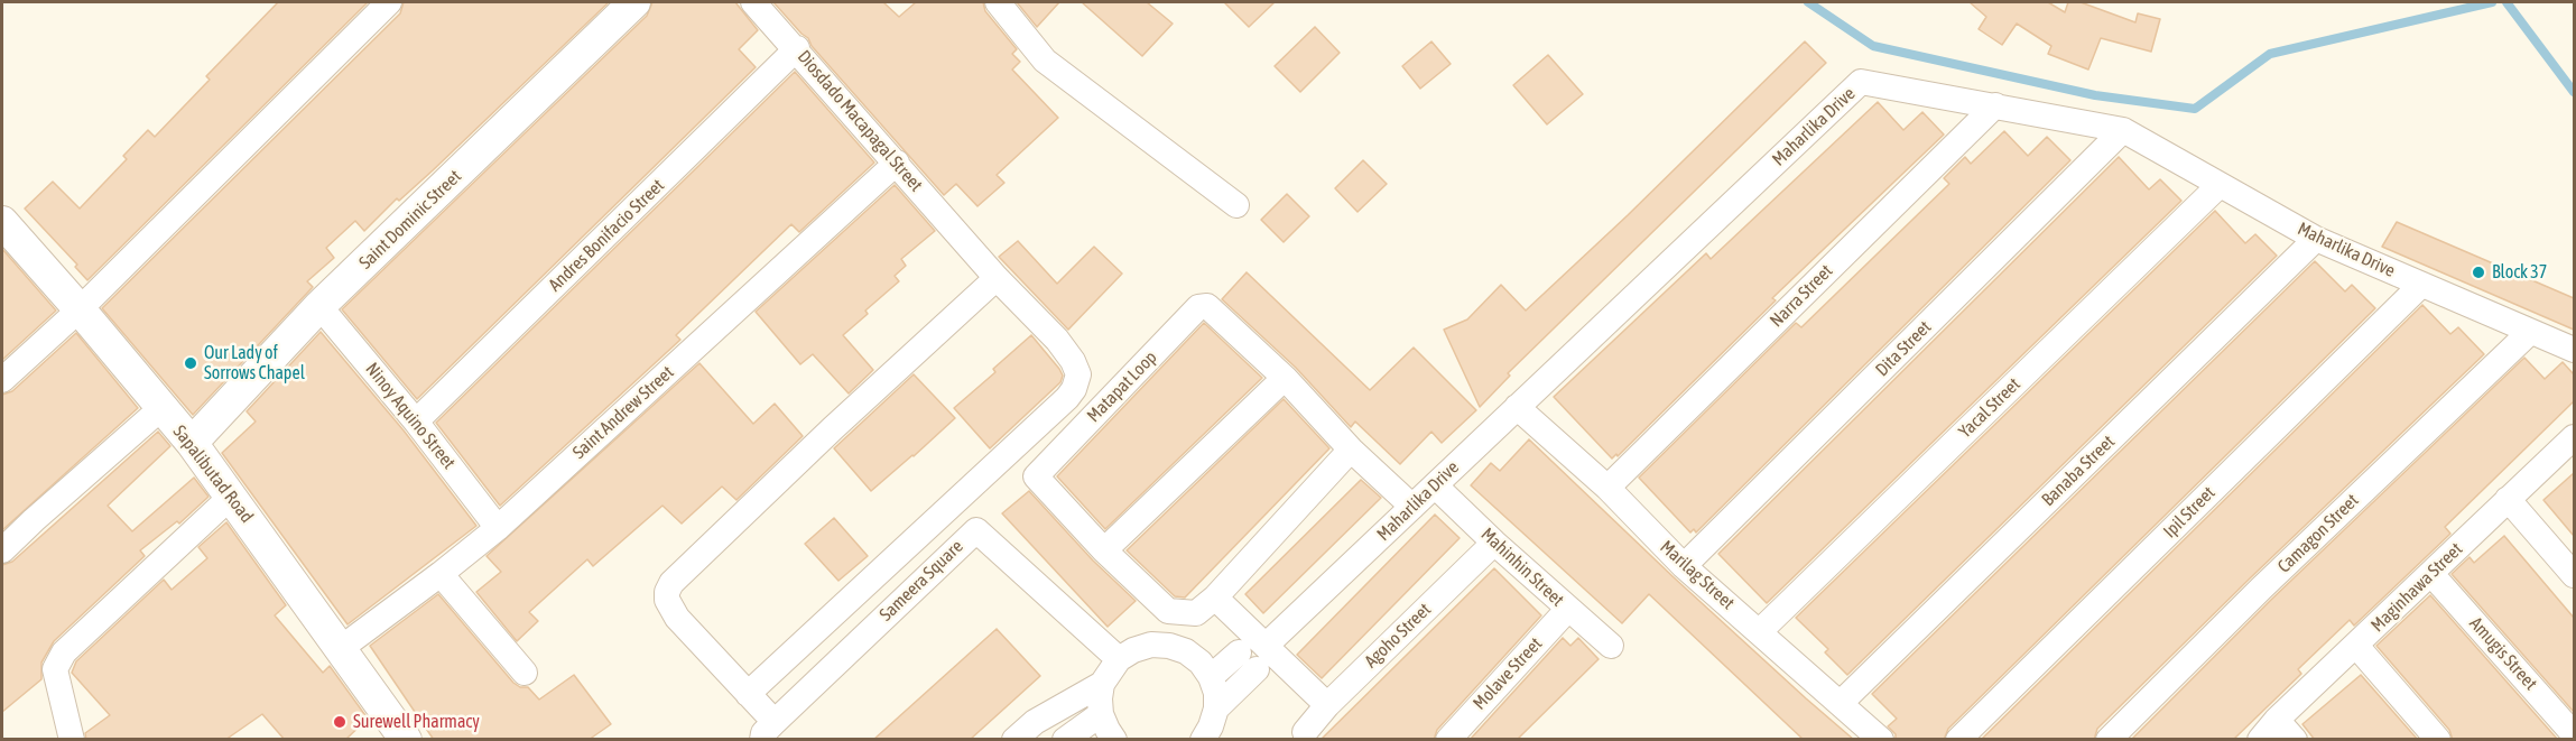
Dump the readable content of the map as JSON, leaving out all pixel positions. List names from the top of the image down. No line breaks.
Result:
{"streets":{"street":["Diosdado Macapagal Street","Maharlika Drive","Saint Dominic Street","Andres Bonifacio Street","Narra Street","Dita Street","Matapat Loop","Yacal Street","Saint Andrew Street","Ninoy Aquino Street","Banaba Street","Sapalibutad Road","Ipil Street","Camagon Street","Mahinhin Street","Marilag Street","Sameera Square","Maginhawa Street","Agoho Street","Amugis Street","Molave Street"]},"crossings":[["Diosdado Macapagal Street","Andres Bonifacio Street"],["Diosdado Macapagal Street","Saint Andrew Street"],["Maharlika Drive","Narra Street"],["Maharlika Drive","Dita Street"],["Maharlika Drive","Matapat Loop"],["Maharlika Drive","Yacal Street"],["Maharlika Drive","Banaba Street"],["Maharlika Drive","Ipil Street"],["Maharlika Drive","Camagon Street"],["Maharlika Drive","Mahinhin Street"],["Maharlika Drive","Marilag Street"],["Saint Dominic Street","Ninoy Aquino Street"],["Saint Dominic Street","Sapalibutad Road"],["Andres Bonifacio Street","Ninoy Aquino Street"],["Narra Street","Marilag Street"],["Dita Street","Marilag Street"],["Yacal Street","Marilag Street"],["Saint Andrew Street","Ninoy Aquino Street"],["Saint Andrew Street","Sapalibutad Road"],["Banaba Street","Marilag Street"],["Mahinhin Street","Agoho Street"],["Mahinhin Street","Molave Street"],["Maginhawa Street","Amugis Street"]],"places":["Block 37","Our Lady of Sorrows Chapel","Surewell Pharmacy"]}
